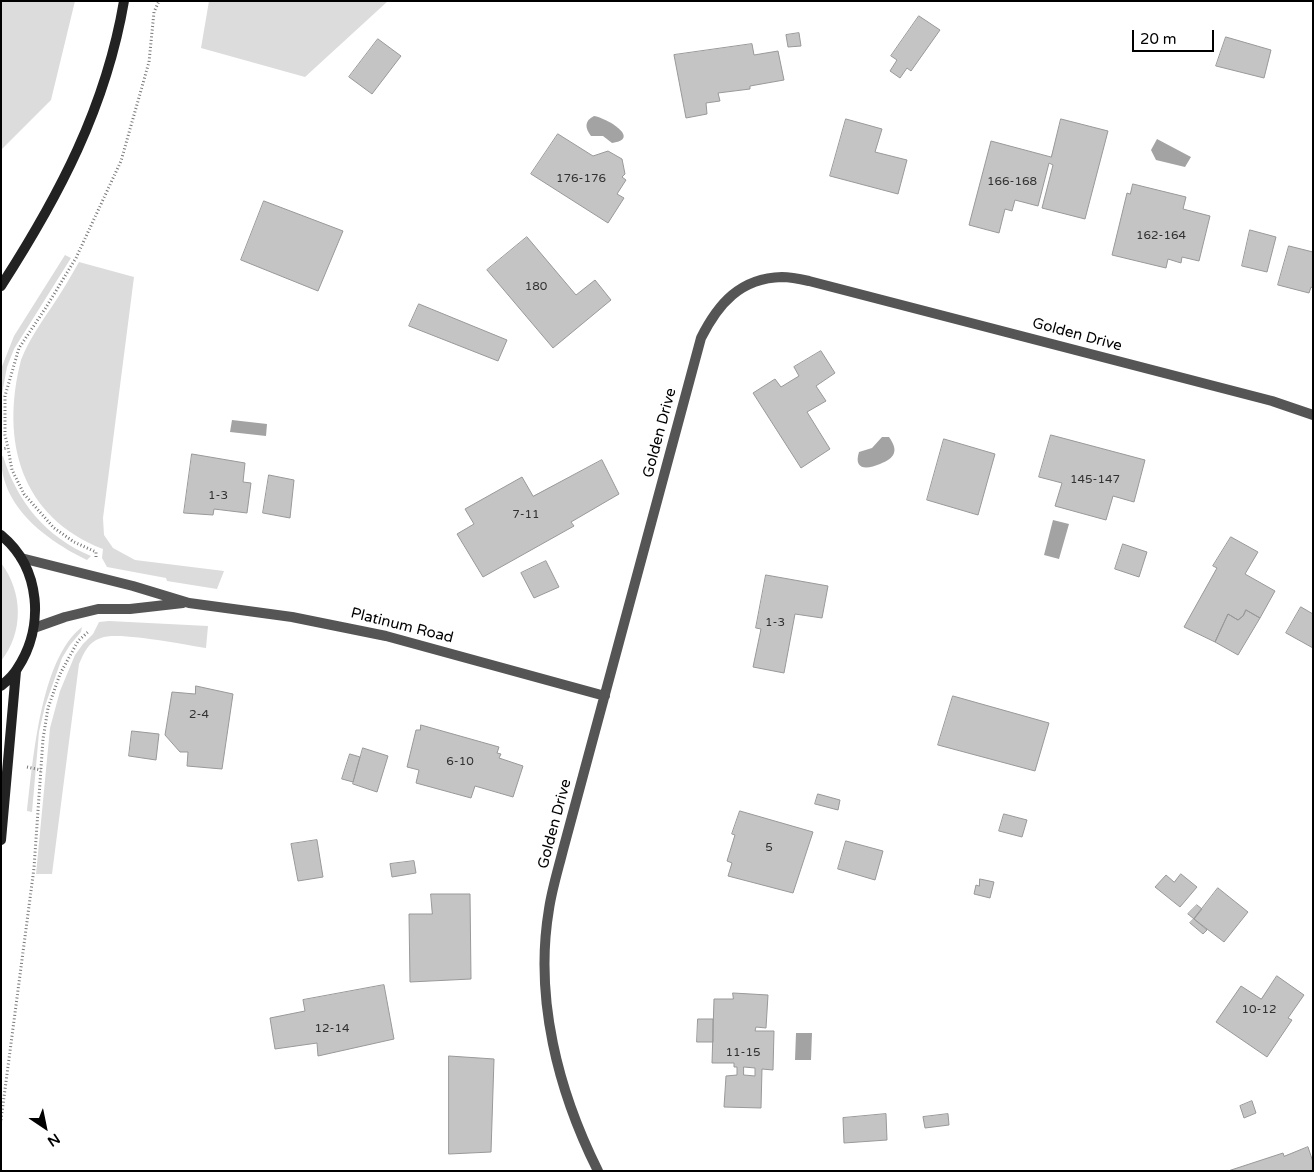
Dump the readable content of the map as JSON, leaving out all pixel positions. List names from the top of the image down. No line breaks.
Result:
{"streets":{"street":["Golden Drive","Platinum Road"]},"crossings":[["Golden Drive","Platinum Road"]],"house_numbers":["176-176","166-168","162-164","180","145-147","1-3","7-11","1-3","2-4","6-10","5","10-12","12-14","11-15"],"scale_bar":"20 m","north":"bottom right"}
